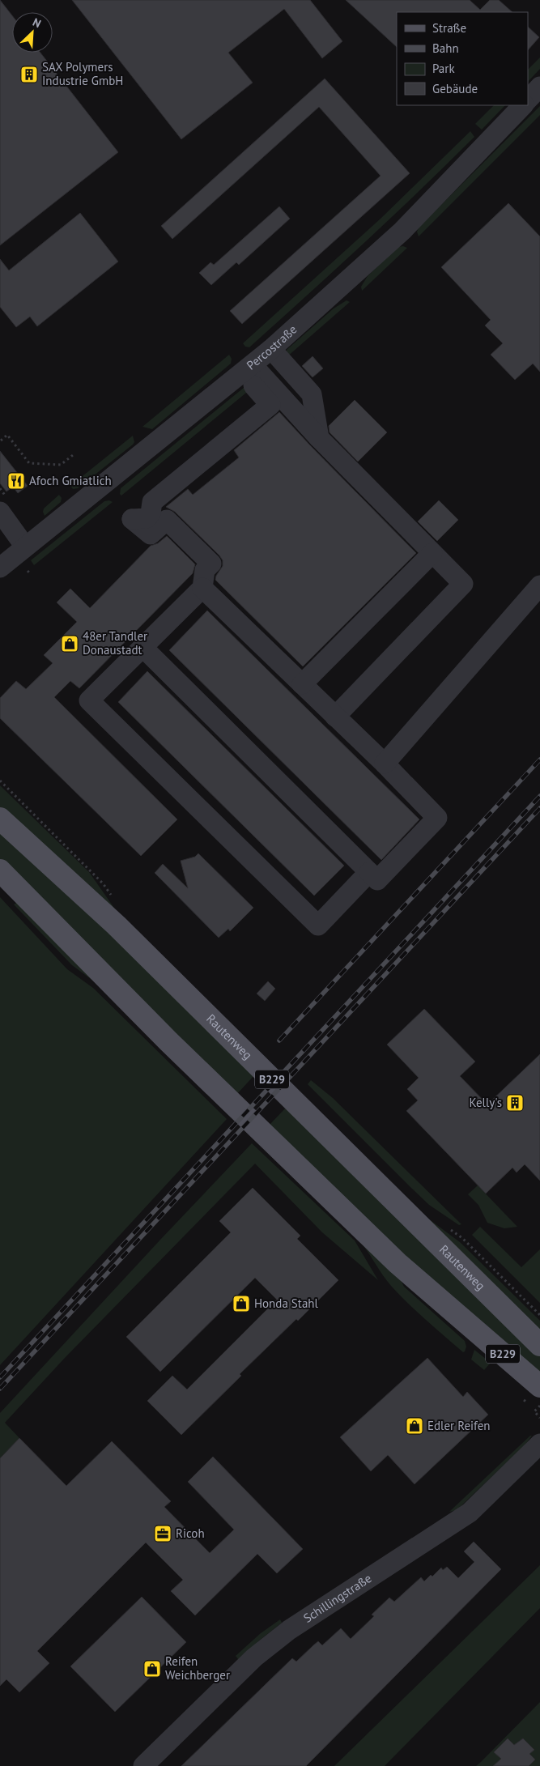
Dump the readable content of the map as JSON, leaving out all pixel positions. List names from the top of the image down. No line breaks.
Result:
{"streets":{"main road":["Rautenweg","B229"],"street":["Percostraße","Schillingstraße"]},"places":{"building":["SAX Polymers Industrie GmbH","Kelly's"],"restaurant":["Afoch Gmiatlich"],"shop":["48er Tandler Donaustadt","Honda Stahl","Edler Reifen","Reifen Weichberger"],"office":["Ricoh"]},"legend":["Straße","Bahn","Park","Gebäude"],"north":"top right"}
